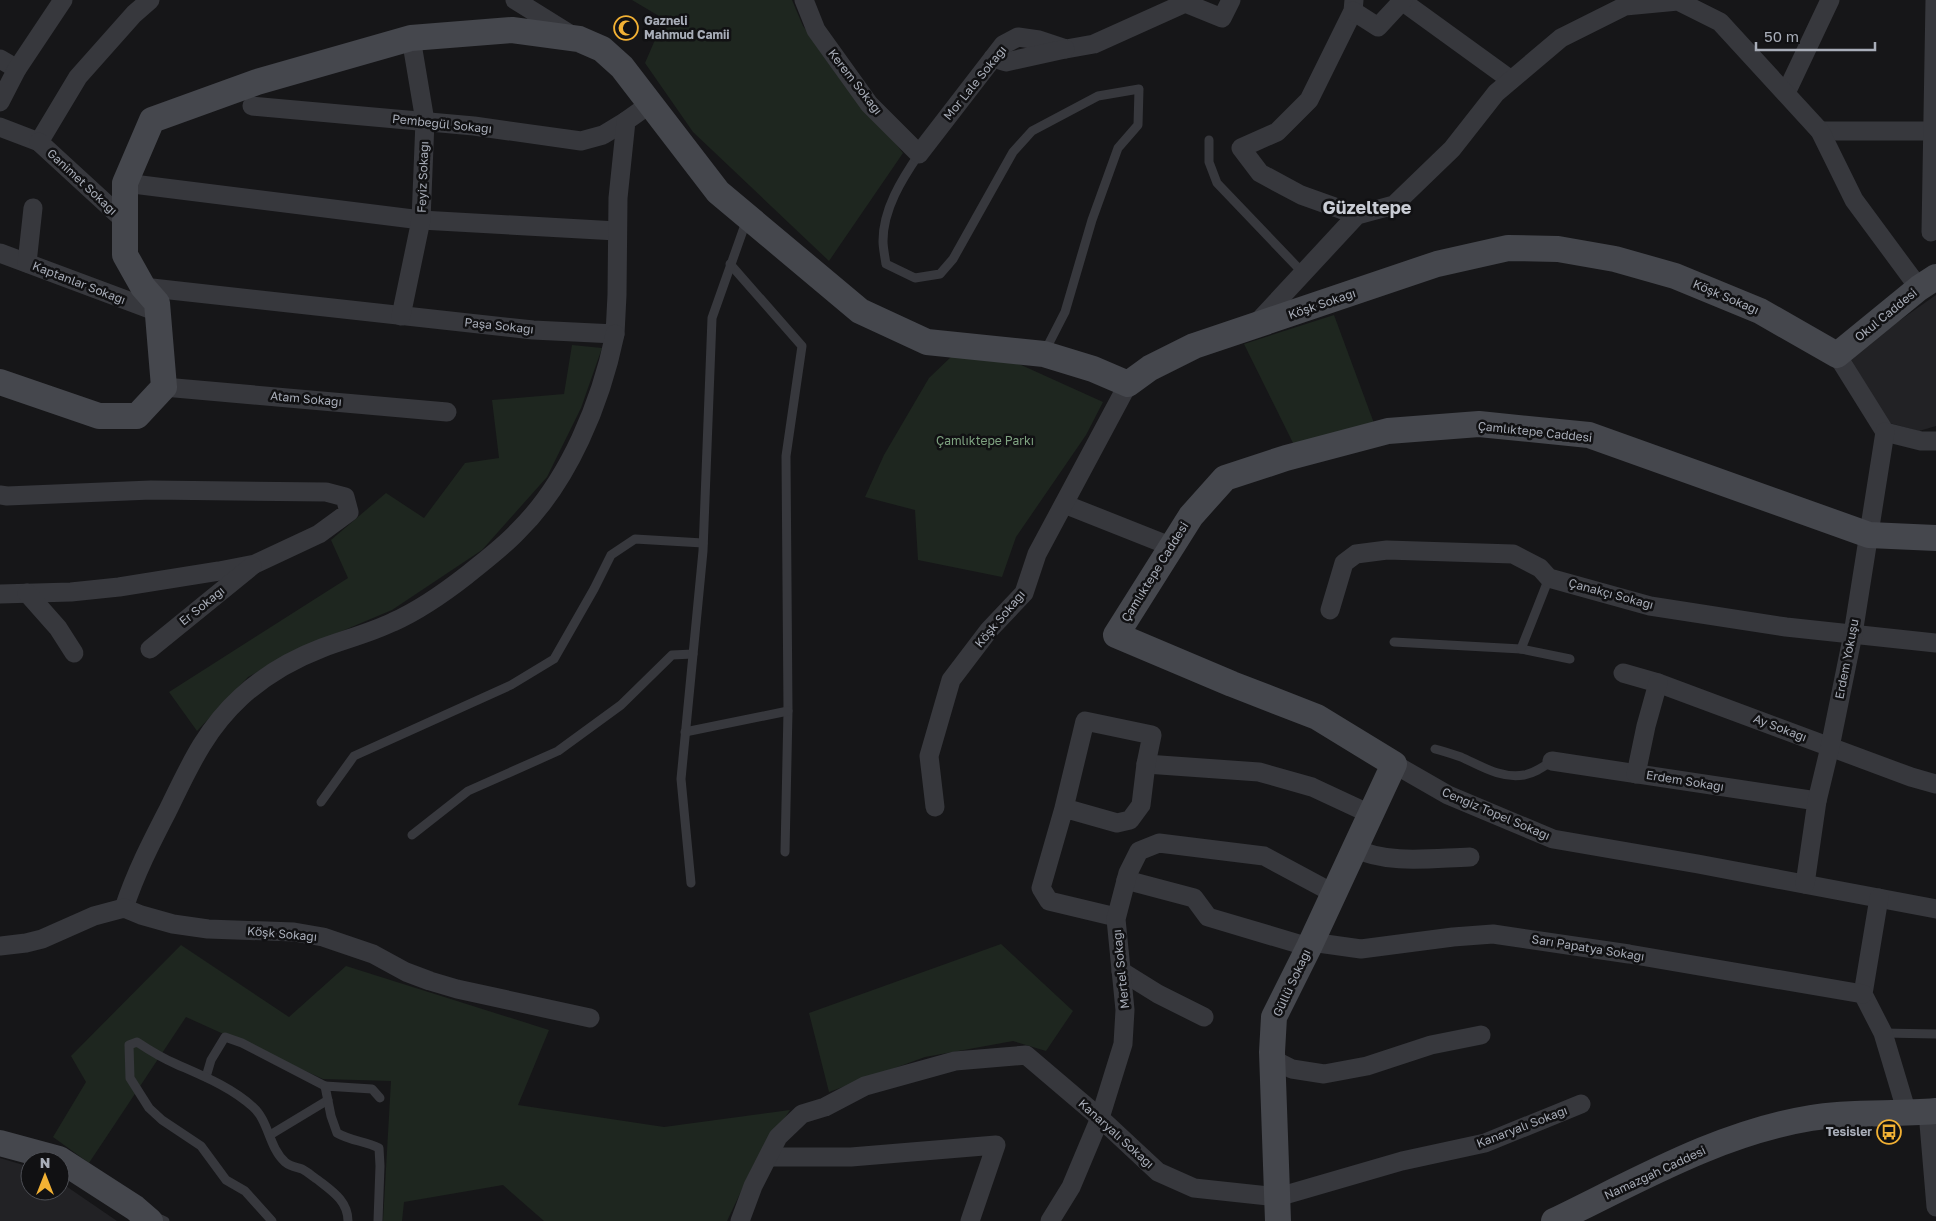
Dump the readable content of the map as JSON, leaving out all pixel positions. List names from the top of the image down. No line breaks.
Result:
{"streets":{"street":["Kerem Sokağı","Mor Lale Sokağı","Pembegül Sokağı","Feyiz Sokağı","Ganimet Sokağı","Kaptanlar Sokağı","Köşk Sokağı","Okul Caddesi","Paşa Sokağı","Atam Sokağı","Çamlıktepe Caddesi","Çanakçı Sokağı","Er Sokağı","Erdem Yokuşu","Ay Sokağı","Erdem Sokağı","Cengiz Topel Sokağı","Sarı Papatya Sokağı","Mertel Sokağı","Güllü Sokağı","Kanaryalı Sokağı","Namazgah Caddesi"]},"crossings":[["Kerem Sokağı","Mor Lale Sokağı"],["Pembegül Sokağı","Feyiz Sokağı"],["Feyiz Sokağı","Paşa Sokağı"],["Köşk Sokağı","Okul Caddesi"],["Köşk Sokağı","Erdem Yokuşu"],["Çamlıktepe Caddesi","Erdem Yokuşu"],["Çamlıktepe Caddesi","Cengiz Topel Sokağı"],["Çanakçı Sokağı","Erdem Yokuşu"],["Erdem Yokuşu","Ay Sokağı"],["Erdem Yokuşu","Erdem Sokağı"],["Erdem Yokuşu","Cengiz Topel Sokağı"],["Cengiz Topel Sokağı","Güllü Sokağı"],["Sarı Papatya Sokağı","Mertel Sokağı"],["Sarı Papatya Sokağı","Güllü Sokağı"],["Mertel Sokağı","Güllü Sokağı"],["Mertel Sokağı","Kanaryalı Sokağı"],["Güllü Sokağı","Kanaryalı Sokağı"]],"districts":["Güzeltepe"],"parks":["Çamlıktepe Parkı"],"places":{"mosque":["Gazneli Mahmud Camii"],"bus stop":["Tesisler"]},"scale_bar":"50 m","north":"top"}
